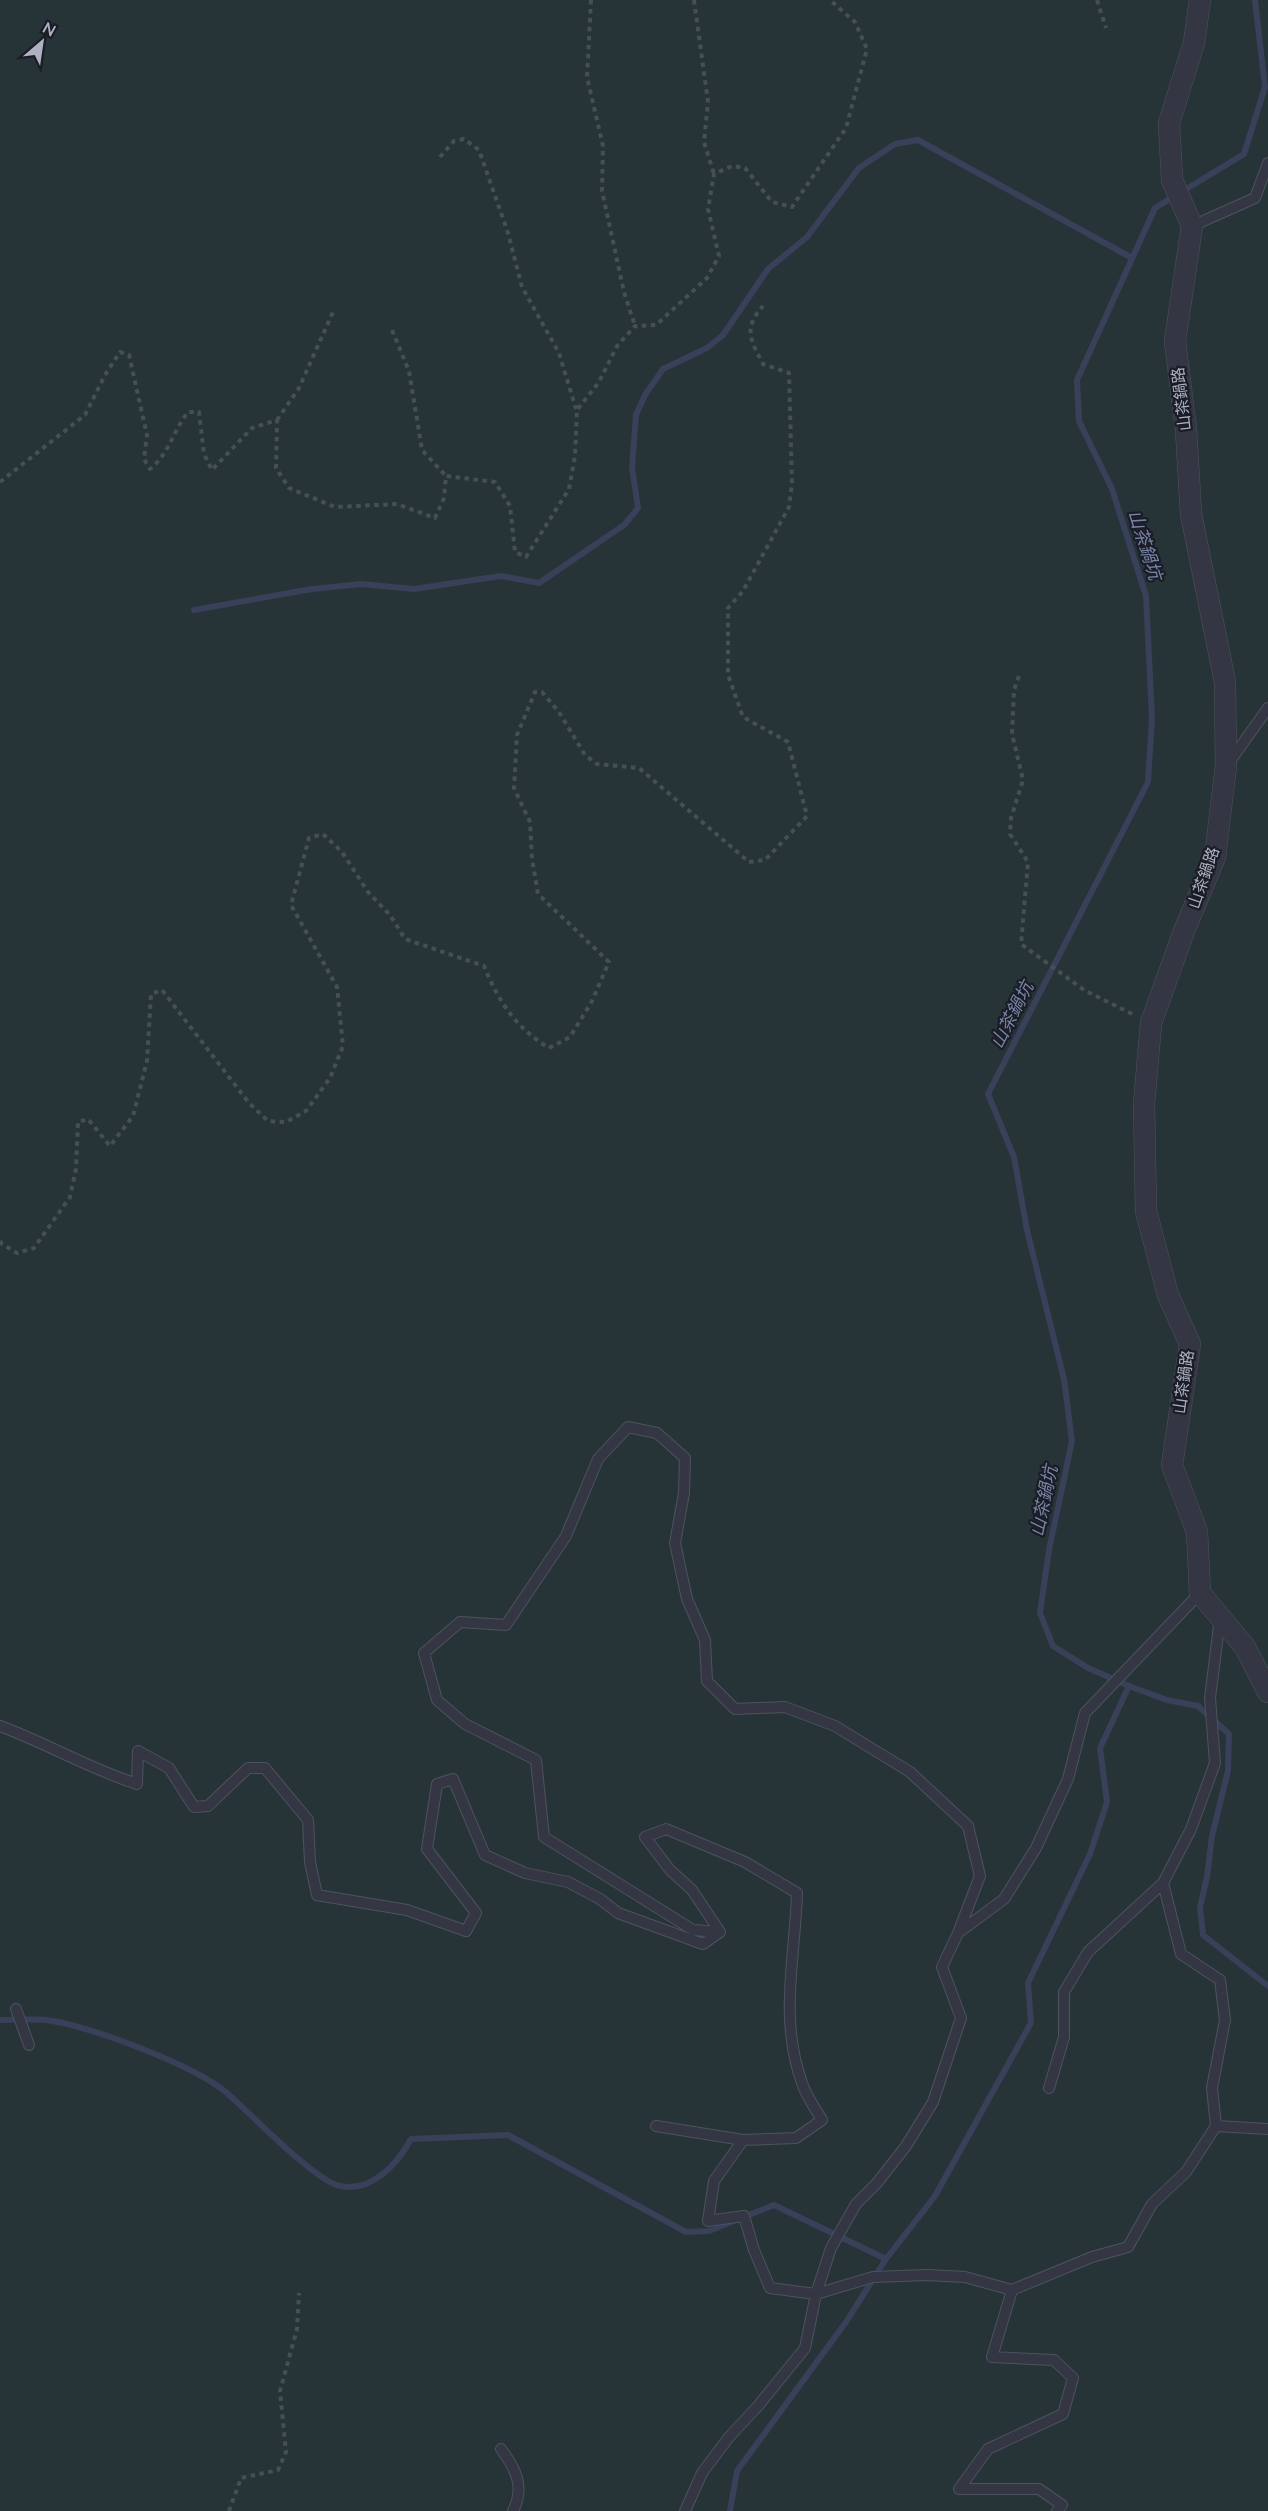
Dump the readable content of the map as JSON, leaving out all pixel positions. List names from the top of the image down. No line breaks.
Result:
{"streets":{"street":["山茶鍋路"]},"water":["山茶鍋坑"],"north":"top right"}
